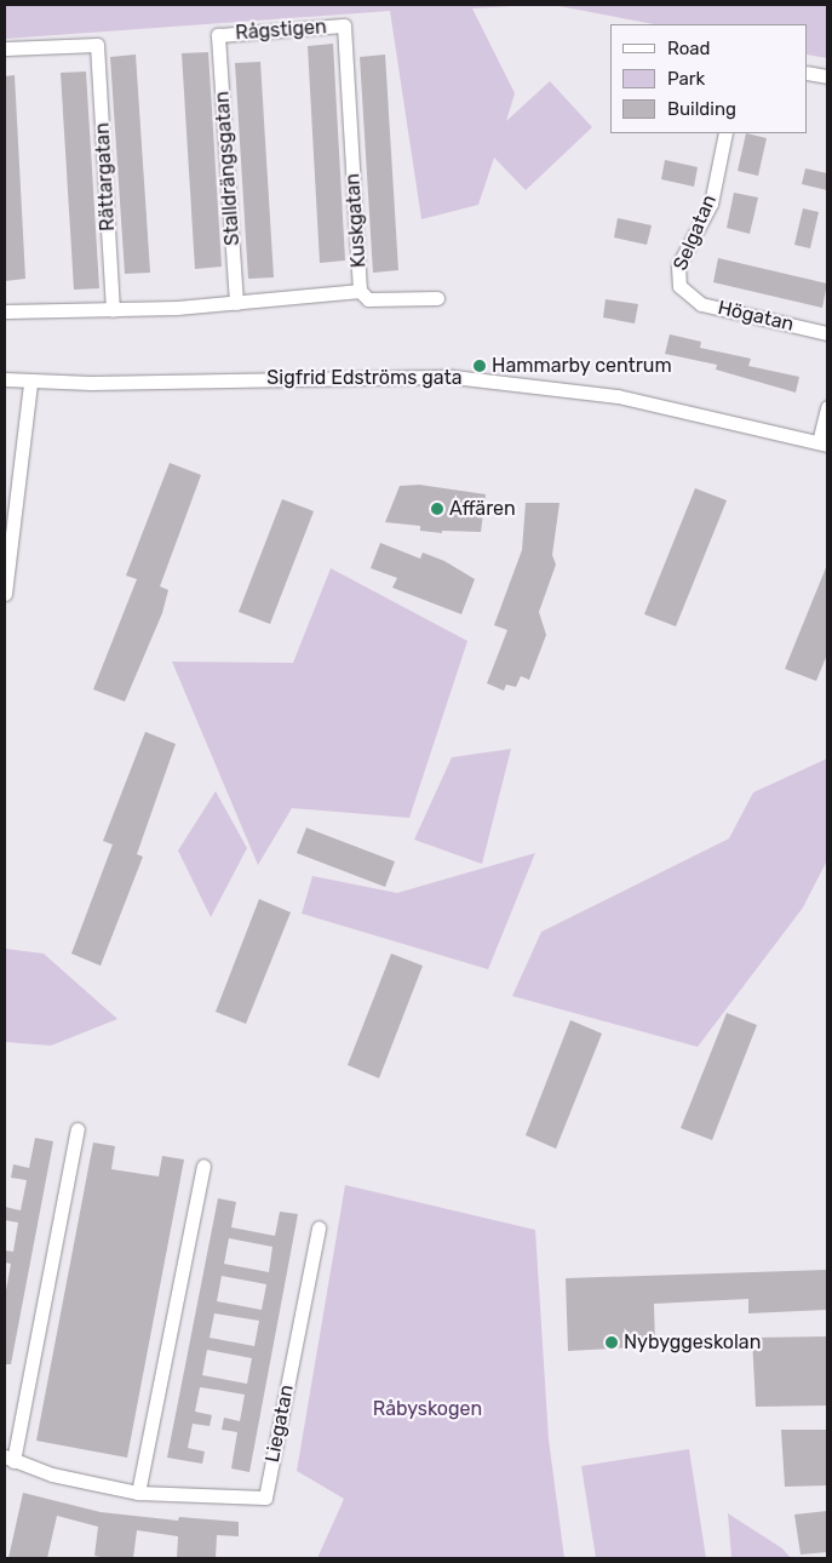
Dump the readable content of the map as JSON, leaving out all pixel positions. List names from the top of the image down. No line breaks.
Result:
{"streets":{"street":["Rågstigen","Stalldrängsgatan","Rättargatan","Kuskgatan","Selgatan","Högatan","Sigfrid Edströms gata","Liegatan"]},"crossings":[["Rågstigen","Stalldrängsgatan"],["Rågstigen","Kuskgatan"],["Stalldrängsgatan","Kuskgatan"],["Rättargatan","Kuskgatan"],["Selgatan","Högatan"]],"parks":["Råbyskogen"],"places":["Hammarby centrum","Affären","Nybyggeskolan"],"legend":["Road","Park","Building"]}
